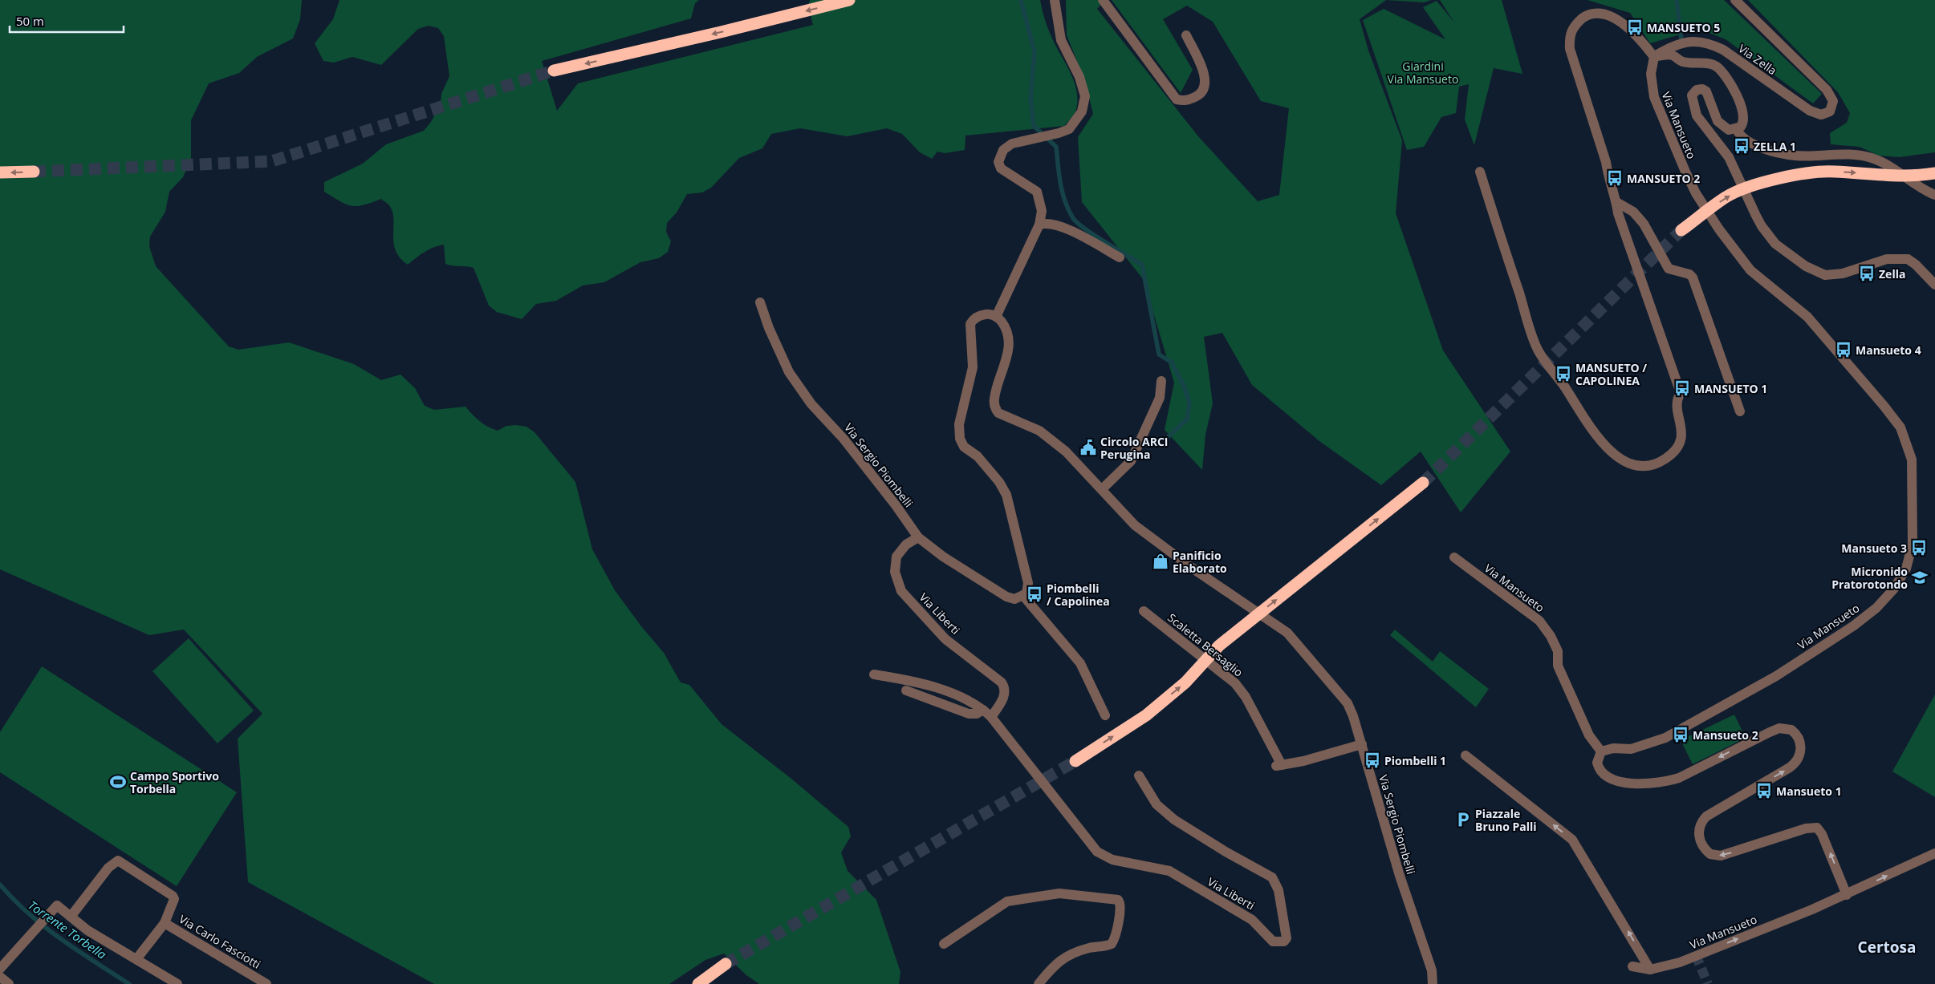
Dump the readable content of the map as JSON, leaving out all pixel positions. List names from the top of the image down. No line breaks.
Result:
{"streets":{"street":["Via Zella","Via Mansueto","Via Sergio Piombelli","Via Liberti","Scaletta Bersaglio","Via Carlo Fasciotti"]},"crossings":[["Via Zella","Via Mansueto"],["Via Sergio Piombelli","Via Liberti"],["Via Sergio Piombelli","Scaletta Bersaglio"]],"districts":["Certosa"],"water":["Torrente Torbella"],"parks":["Giardini Via Mansueto"],"places":{"bus stop":["MANSUETO 5","ZELLA 1","MANSUETO 2","Zella","Mansueto 4","MANSUETO / CAPOLINEA","MANSUETO 1","Mansueto 3","Piombelli / Capolinea","Mansueto 2","Piombelli 1","Mansueto 1"],"public building":["Circolo ARCI Perugina"],"shop":["Panificio Elaborato"],"school or university":["Micronido Pratorotondo"],"sports":["Campo Sportivo Torbella"],"parking":["Piazzale Bruno Palli"]},"scale_bar":"50 m"}
